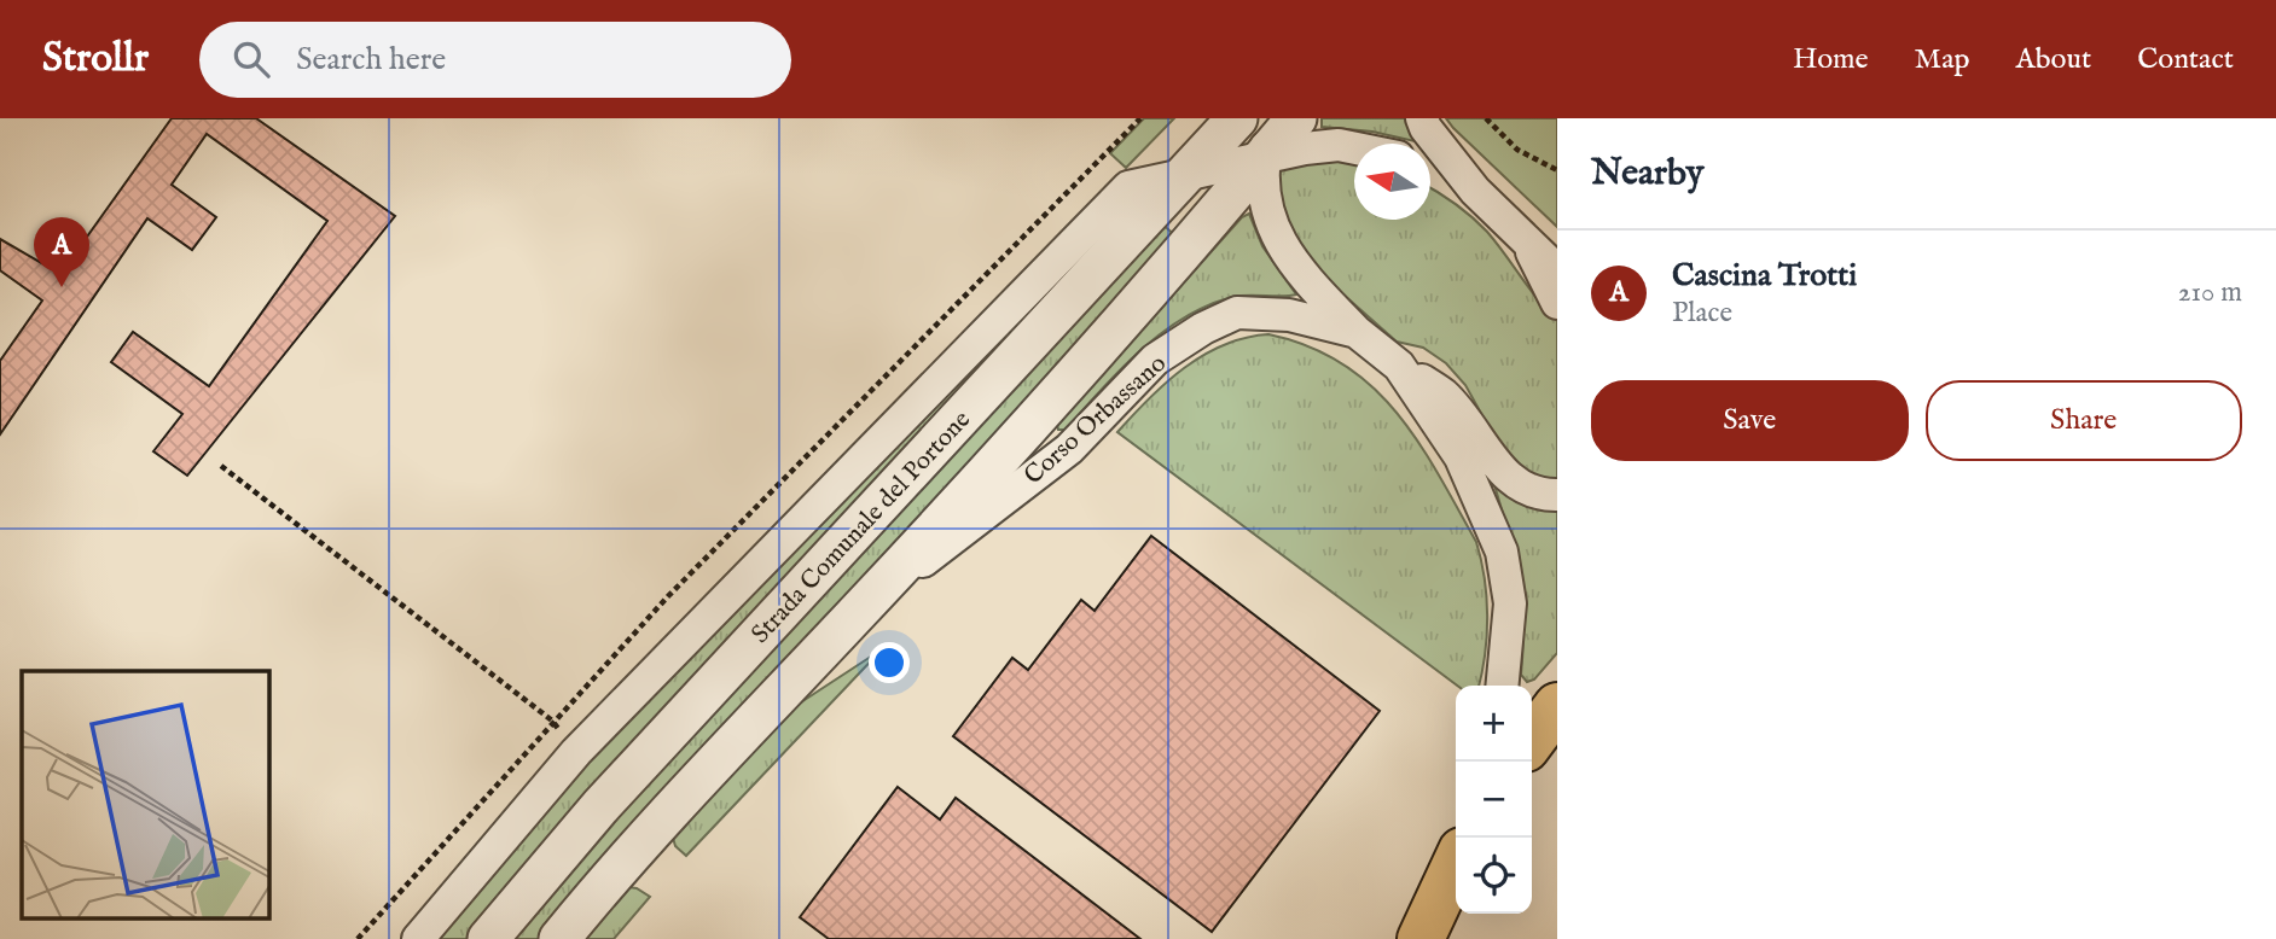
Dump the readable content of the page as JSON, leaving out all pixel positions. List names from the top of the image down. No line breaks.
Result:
{"streets":{"street":["Corso Orbassano","Strada Comunale del Portone"]},"north":"left","page":{"header":"Strollr","search":"Search here","nav":["Home","Map","About","Contact"],"heading":"Nearby","pins":"A","list":[{"mark":"A","name":"Cascina Trotti","note":"Place","value":"210 m"}],"buttons":["Save","Share"],"map_buttons":["+","−"]}}
